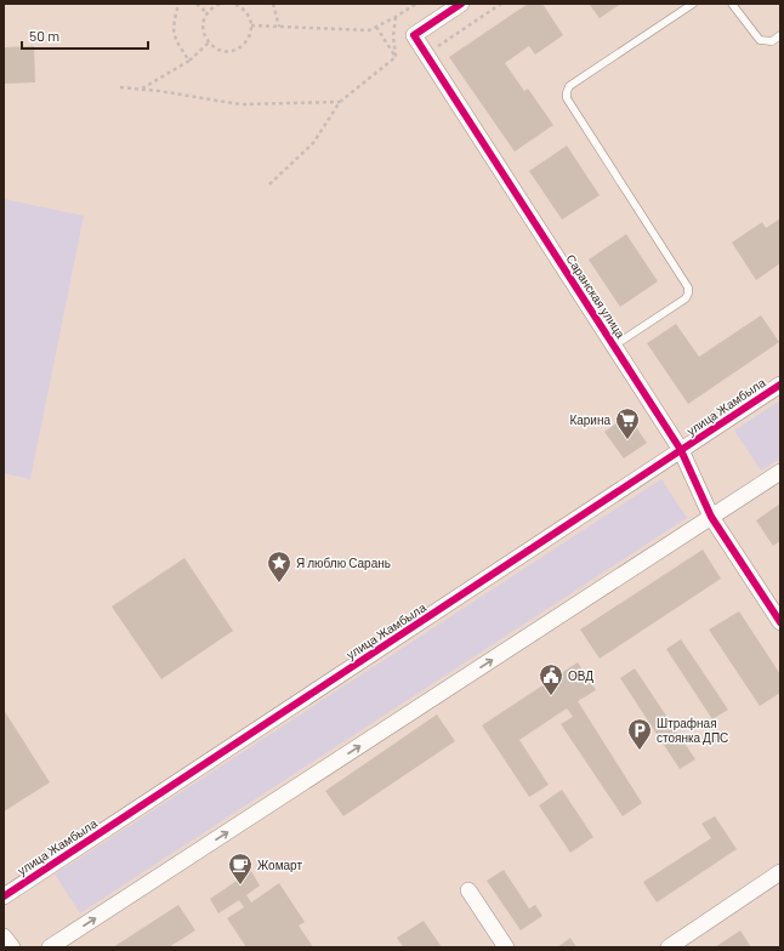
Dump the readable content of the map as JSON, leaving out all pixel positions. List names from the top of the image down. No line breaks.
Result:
{"streets":{"street":["Саранская улица","улица Жамбыла"]},"crossings":[["Саранская улица","улица Жамбыла"]],"places":{"supermarket":["Карина"],"place":["Я люблю Сарань"],"public building":["ОВД"],"parking":["Штрафная стоянка ДПС"],"cafe":["Жомарт"]},"scale_bar":"50 m"}
